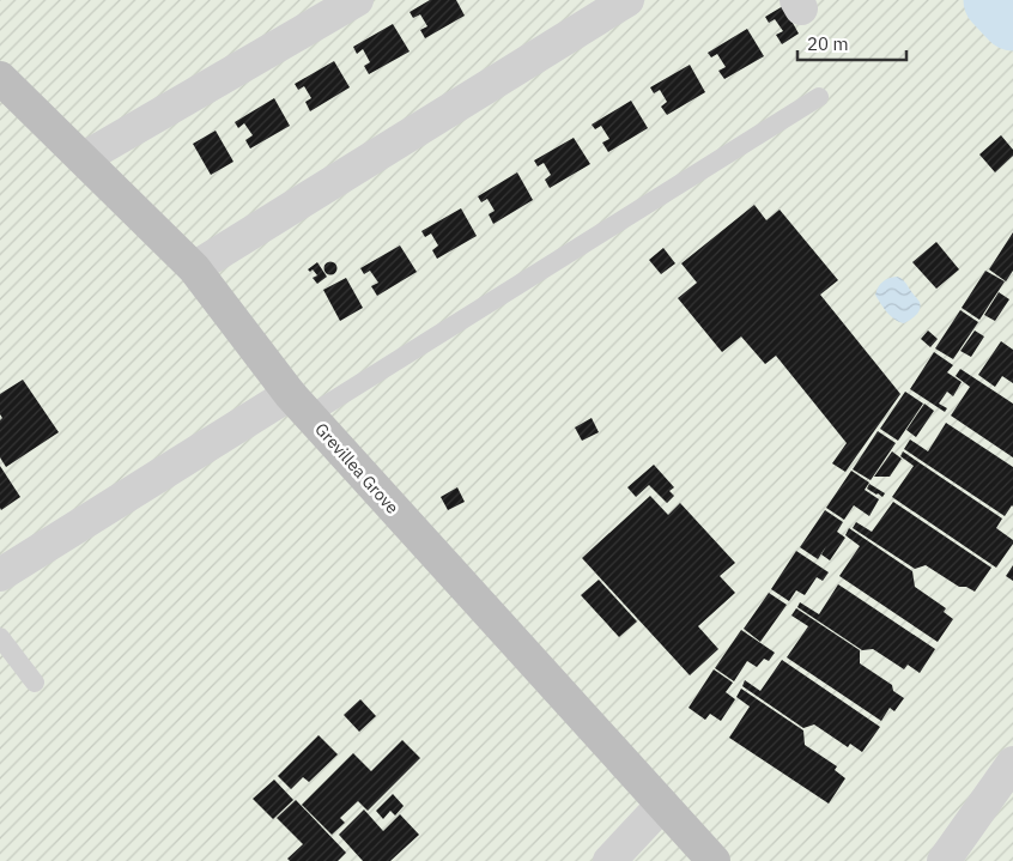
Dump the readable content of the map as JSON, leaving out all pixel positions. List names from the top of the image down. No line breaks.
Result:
{"streets":{"street":["Grevillea Grove"]},"scale_bar":"20 m"}
